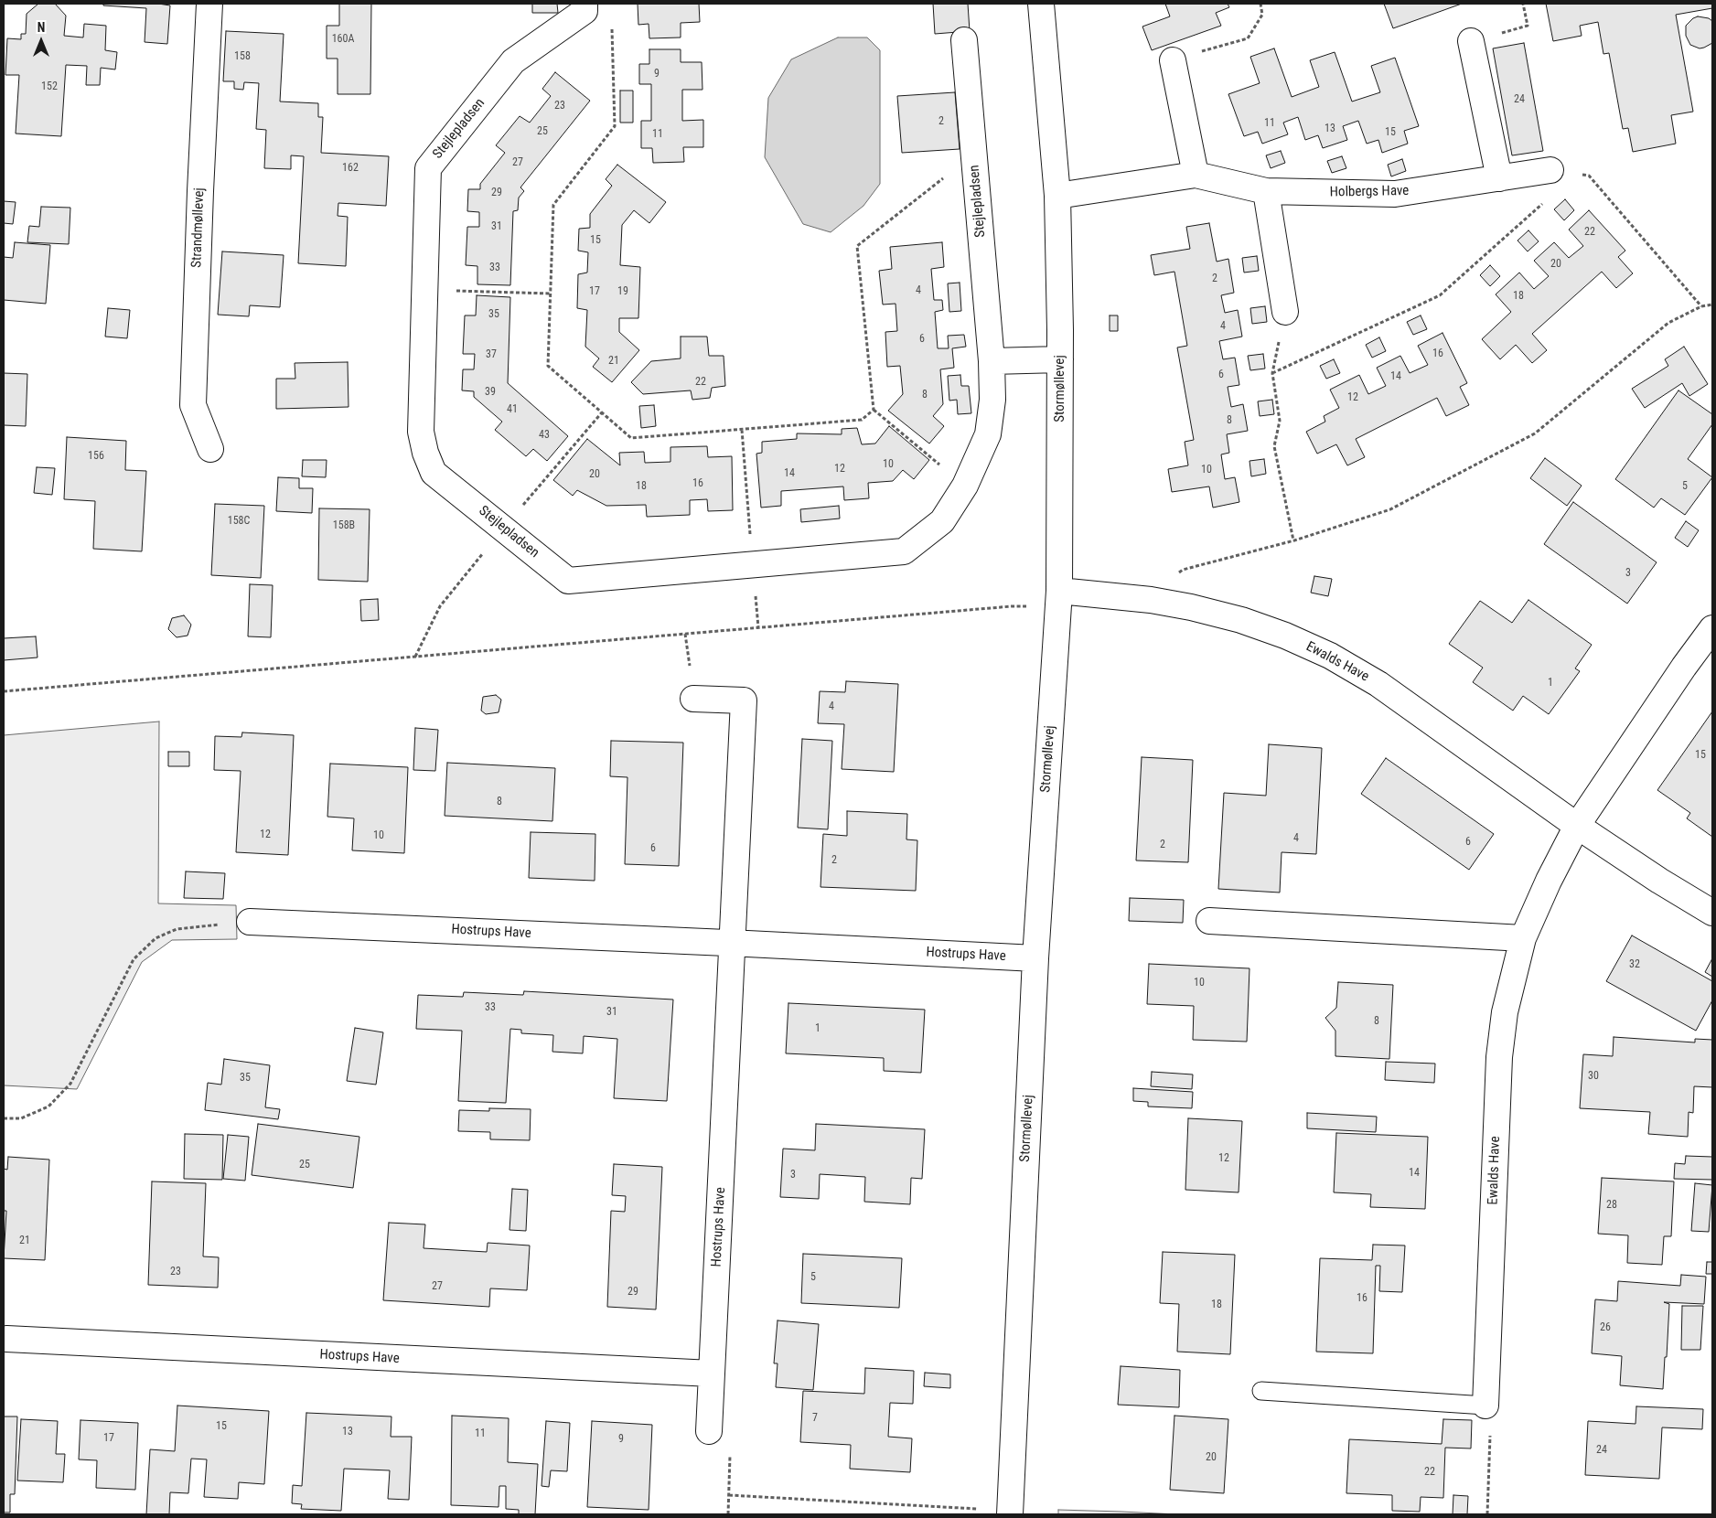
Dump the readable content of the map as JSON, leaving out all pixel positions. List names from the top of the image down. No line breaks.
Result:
{"streets":{"street":["Stejlepladsen","Holbergs Have","Strandmøllevej","Stormøllevej","Ewalds Have","Hostrups Have"]},"crossings":[["Holbergs Have","Stormøllevej"],["Stormøllevej","Ewalds Have"],["Stormøllevej","Hostrups Have"]],"house_numbers":["160A","158","9","152","24","23","2","11","13","25","15","11","27","162","29","31","22","15","20","33","2","4","17","19","18","35","4","6","16","37","21","6","14","22","39","8","12","41","8","43","156","10","12","10","14","20","16","18","5","158C","158B","3","1","4","15","8","12","10","4","6","2","6","2","32","10","33","31","8","1","30","35","12","25","14","3","28","21","23","5","27","29","16","18","26","7","15","13","11","17","9","24","20","22"],"north":"top"}
